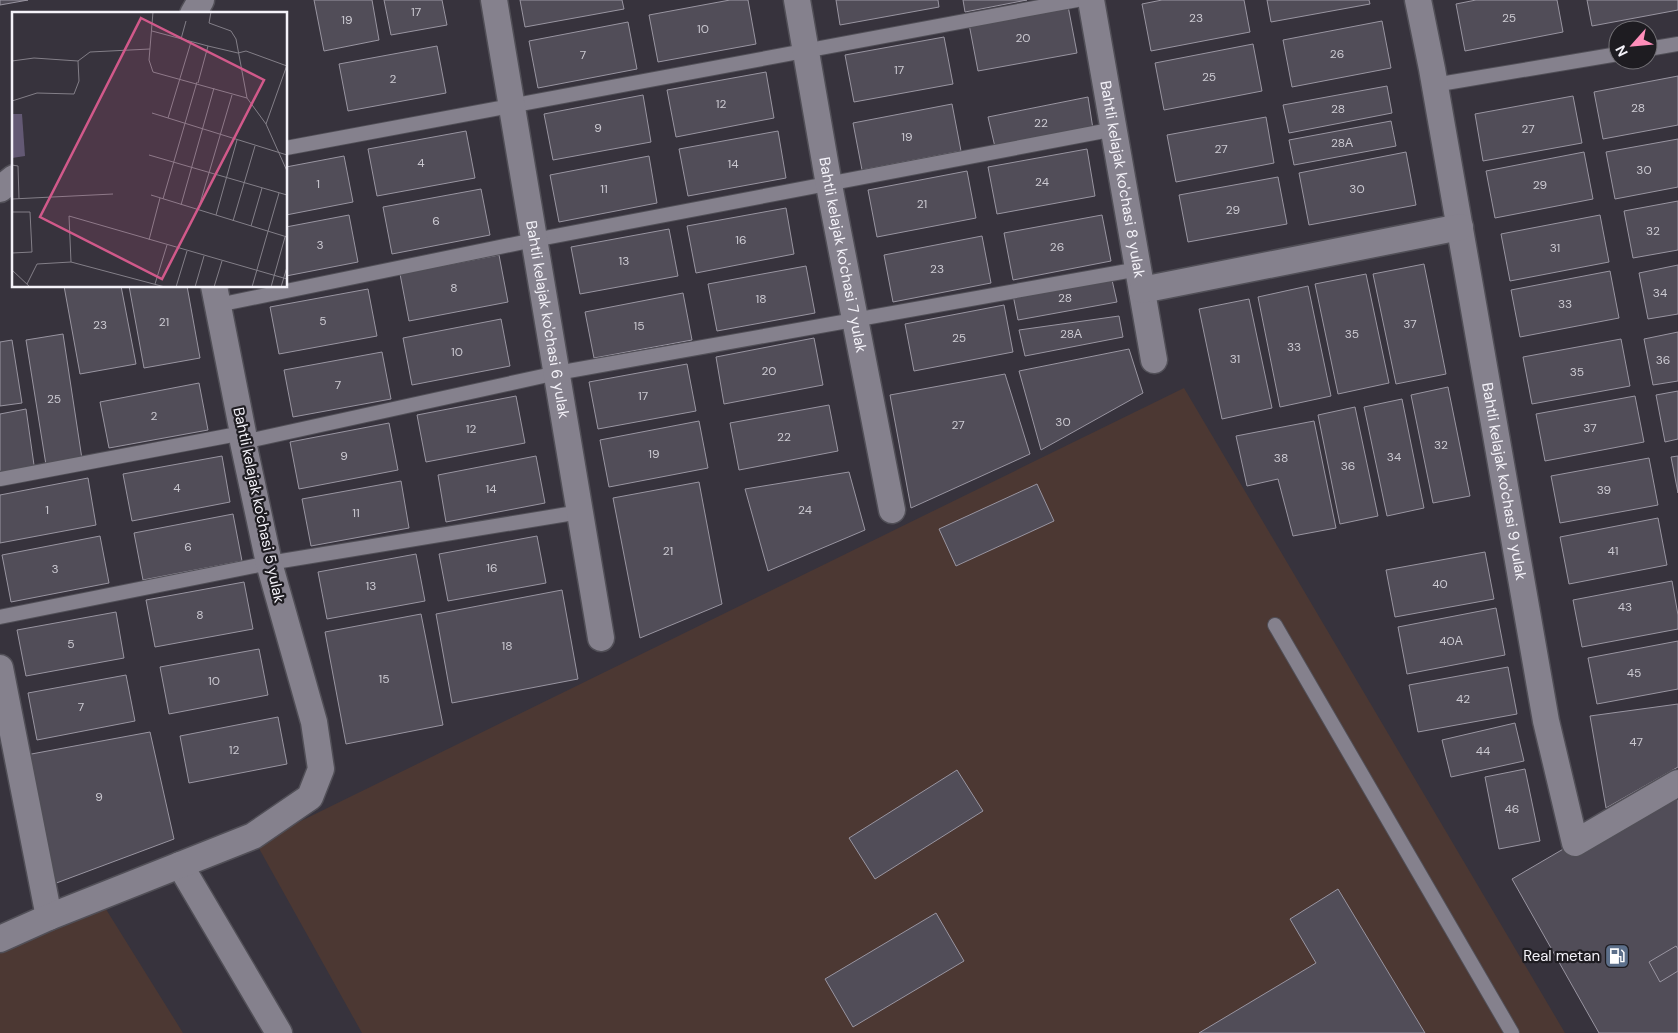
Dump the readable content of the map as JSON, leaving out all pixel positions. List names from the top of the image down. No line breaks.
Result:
{"streets":{"street":["Bahtli kelajak ko'chasi 8 yulak","Bahtli kelajak ko'chasi 7 yulak","Bahtli kelajak ko'chasi 6 yulak","Bahtli kelajak ko'chasi 9 yulak","Bahtli kelajak ko'chasi 5 yulak"]},"places":{"fuel station":["Real metan"]},"house_numbers":["17","23","25","19","10","20","26","7","17","25","2","12","28","28","22","9","27","19","28А","27","4","14","30","24","1","29","11","30","21","29","6","32","16","3","26","31","13","23","8","34","28","18","33","5","21","37","23","15","28А","35","25","33","10","31","36","20","35","7","17","25","2","30","27","37","12","22","32","19","9","34","38","36","4","14","39","1","24","11","6","21","41","16","3","40","13","43","8","40А","5","18","45","15","10","42","7","47","12","44","9","46"],"north":"bottom left"}
